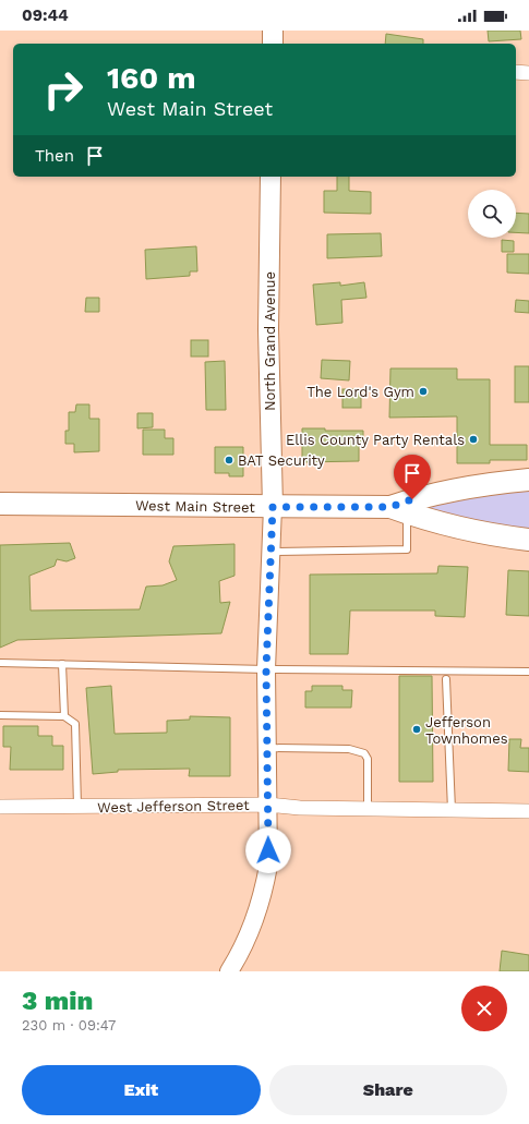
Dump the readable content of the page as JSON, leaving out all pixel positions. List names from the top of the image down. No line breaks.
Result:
{"streets":{"main road":["North Grand Avenue","West Main Street"],"street":["West Jefferson Street"]},"crossings":[["North Grand Avenue","West Main Street"]],"places":["The Lord's Gym","Ellis County Party Rentals","BAT Security","Jefferson Townhomes"],"page":{"status":"09:44","turn":["160 m","West Main Street"],"then":"Then","heading":["3 min","230 m · 09:47"],"buttons":["Exit","Share"]}}
